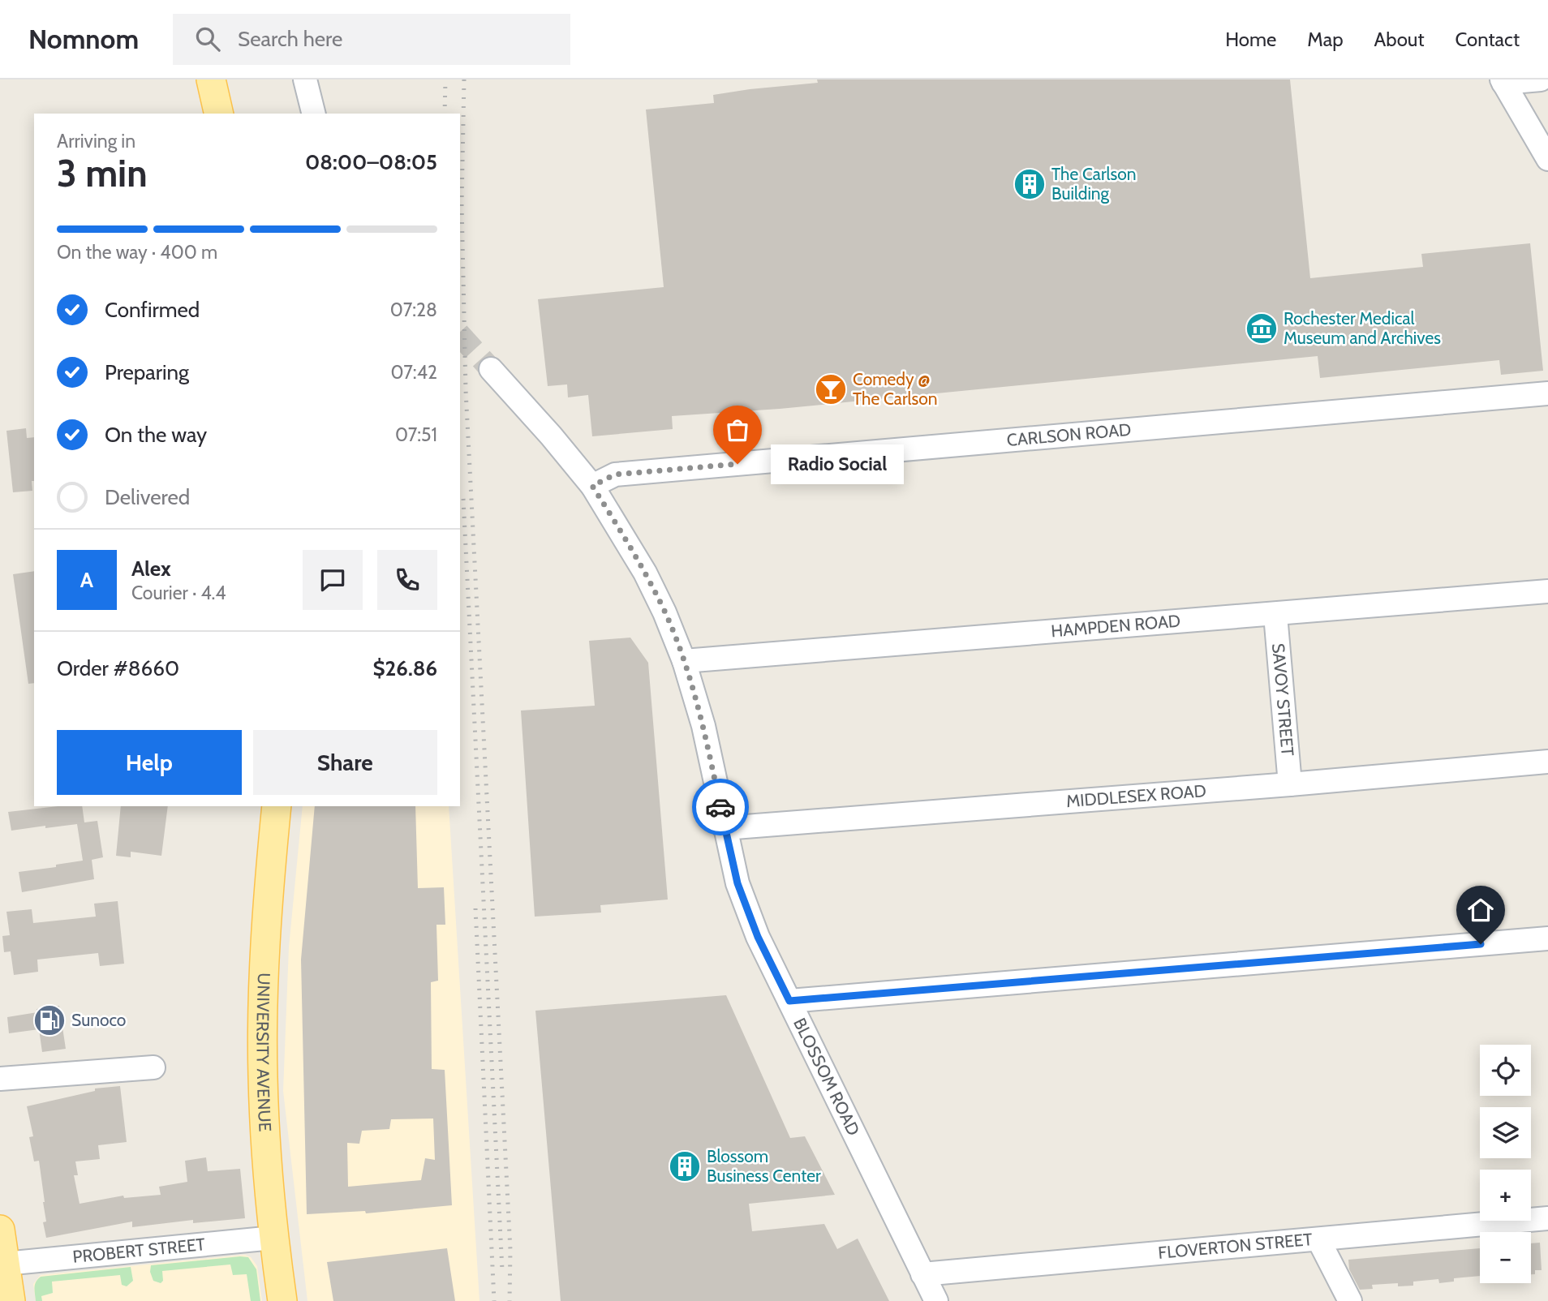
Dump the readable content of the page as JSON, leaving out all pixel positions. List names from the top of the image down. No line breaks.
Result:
{"streets":{"main road":["UNIVERSITY AVENUE"],"street":["CARLSON ROAD","HAMPDEN ROAD","SAVOY STREET","MIDDLESEX ROAD","BLOSSOM ROAD","FLOVERTON STREET","PROBERT STREET"]},"crossings":[["CARLSON ROAD","BLOSSOM ROAD"],["HAMPDEN ROAD","SAVOY STREET"],["HAMPDEN ROAD","BLOSSOM ROAD"],["SAVOY STREET","MIDDLESEX ROAD"],["MIDDLESEX ROAD","BLOSSOM ROAD"],["UNIVERSITY AVENUE","PROBERT STREET"],["BLOSSOM ROAD","FLOVERTON STREET"]],"places":{"building":["The Carlson Building","Blossom Business Center"],"museum":["Rochester Medical Museum and Archives"],"bar":["Comedy @ The Carlson"],"other":["Radio Social"],"fuel station":["Sunoco"]},"page":{"header":"Nomnom","search":"Search here","nav":["Home","Map","About","Contact"],"heading":["3 min","Arriving in","08:00–08:05"],"panel":["Alex","Courier · 4.4","Order #8660","$26.86"],"bar":"On the way · 400 m","list":[["Confirmed","07:28"],["Preparing","07:42"],["On the way","07:51"],"Delivered"],"bubble":"Radio Social","round":"A","buttons":["Help","Share"],"map_buttons":["+","−"]}}
